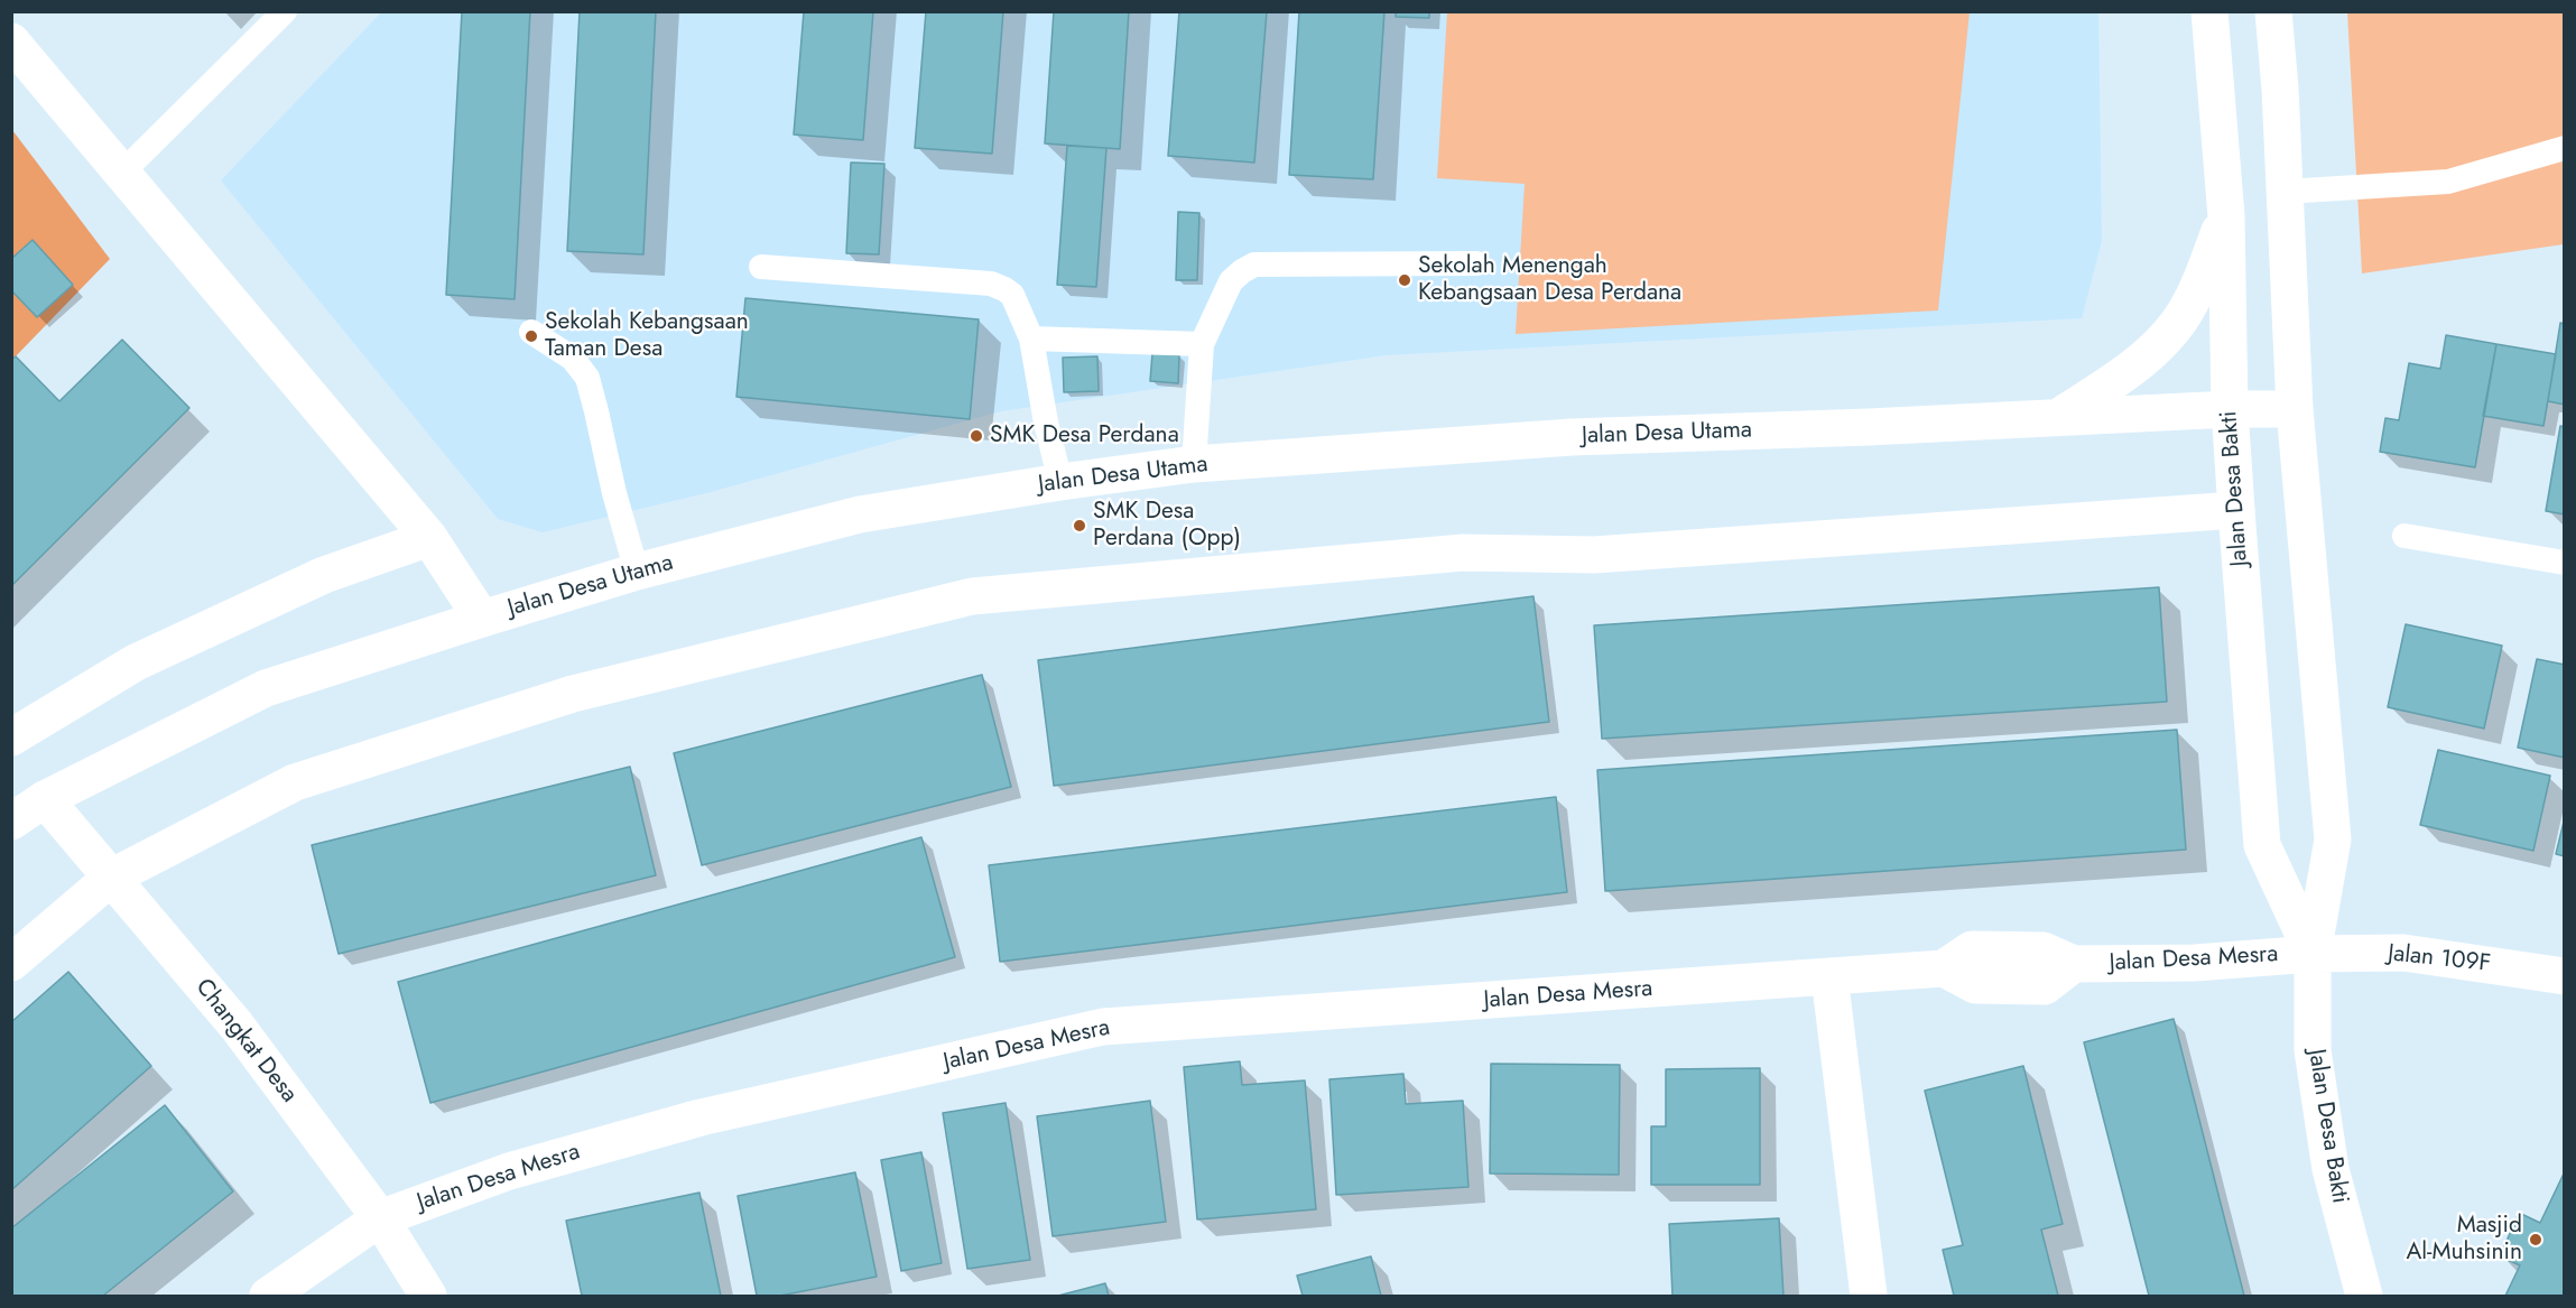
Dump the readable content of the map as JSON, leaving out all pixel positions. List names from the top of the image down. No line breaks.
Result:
{"streets":{"street":["Jalan Desa Utama","Jalan Desa Bakti","Jalan Desa Mesra","Jalan 109F","Changkat Desa"]},"crossings":[["Jalan Desa Utama","Jalan Desa Bakti"],["Jalan Desa Utama","Changkat Desa"],["Jalan Desa Bakti","Jalan Desa Mesra"],["Jalan Desa Bakti","Jalan 109F"],["Jalan Desa Mesra","Jalan 109F"],["Jalan Desa Mesra","Changkat Desa"]],"places":["Sekolah Menengah Kebangsaan Desa Perdana","Sekolah Kebangsaan Taman Desa","SMK Desa Perdana","SMK Desa Perdana (Opp)","Masjid Al-Muhsinin"]}
